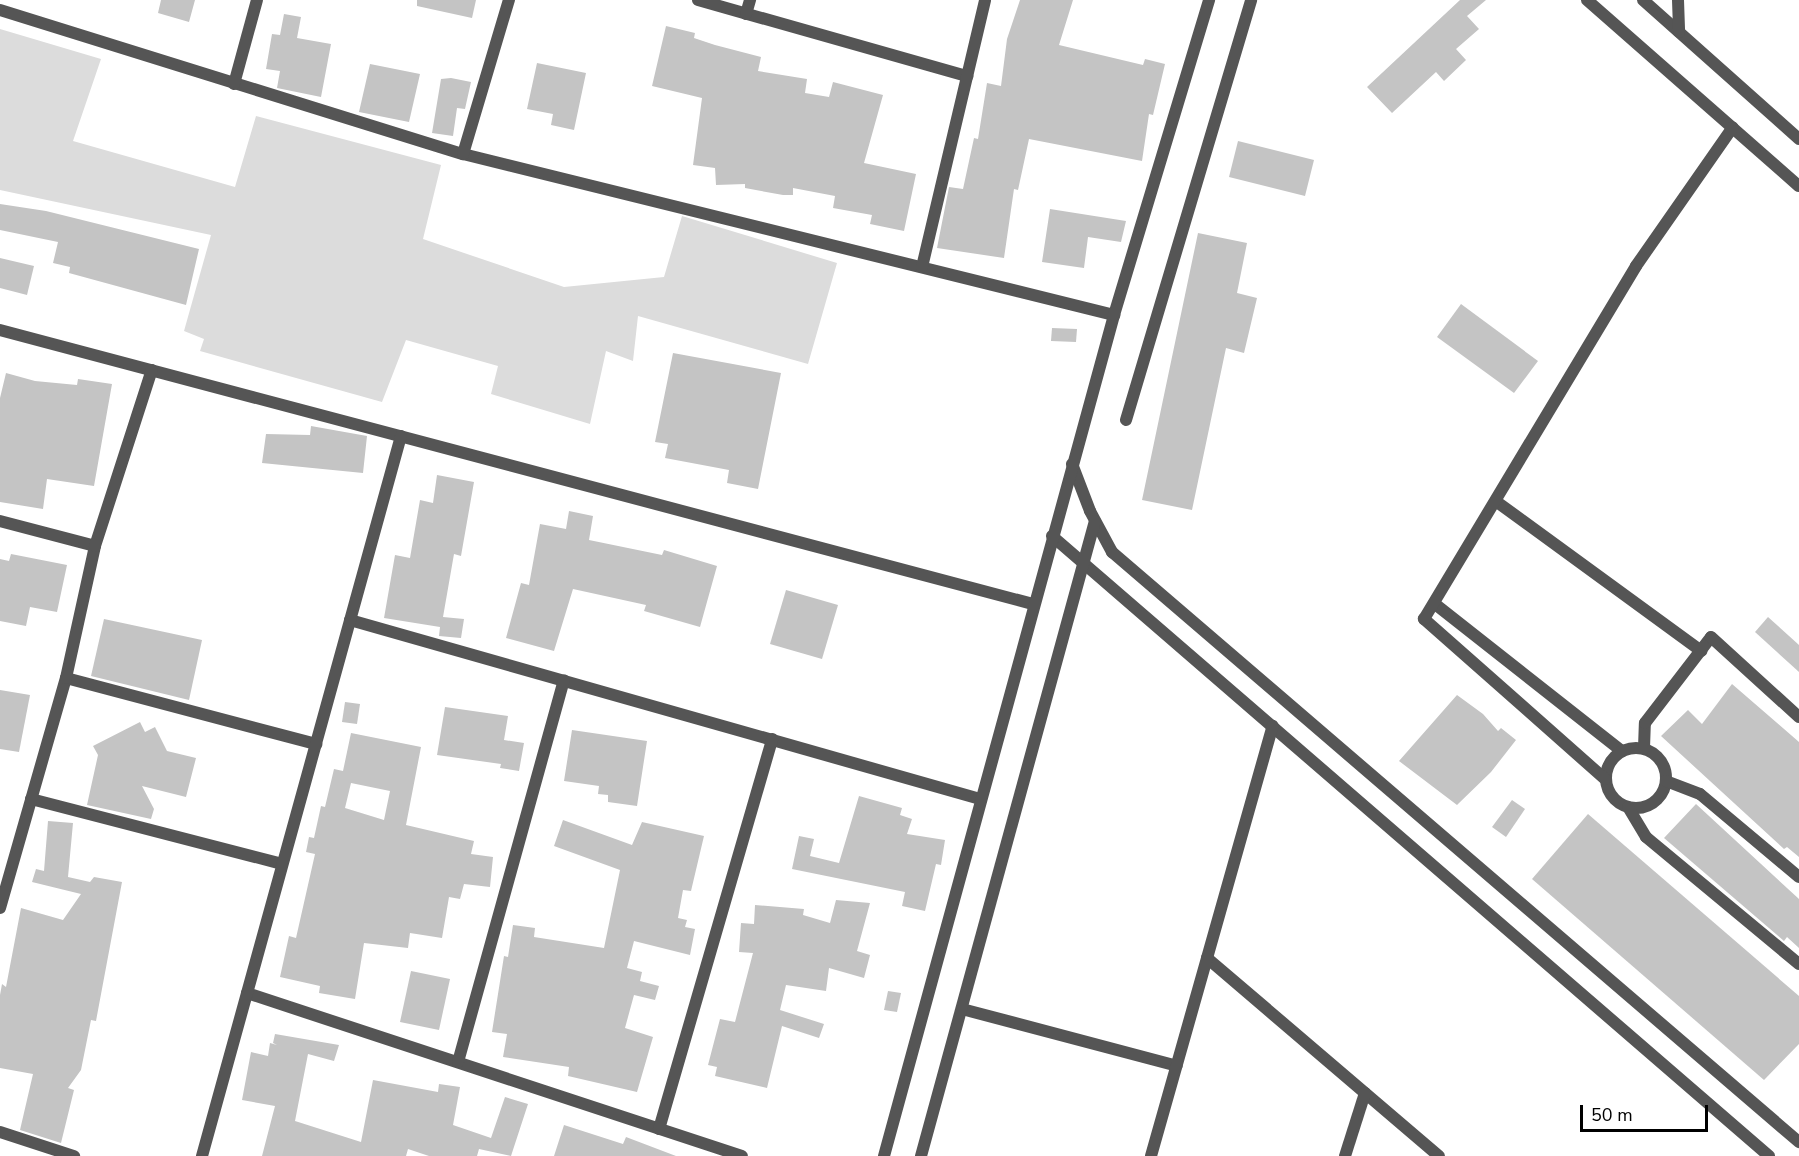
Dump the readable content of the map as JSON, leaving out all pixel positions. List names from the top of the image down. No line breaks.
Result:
{"scale_bar":"50 m"}
